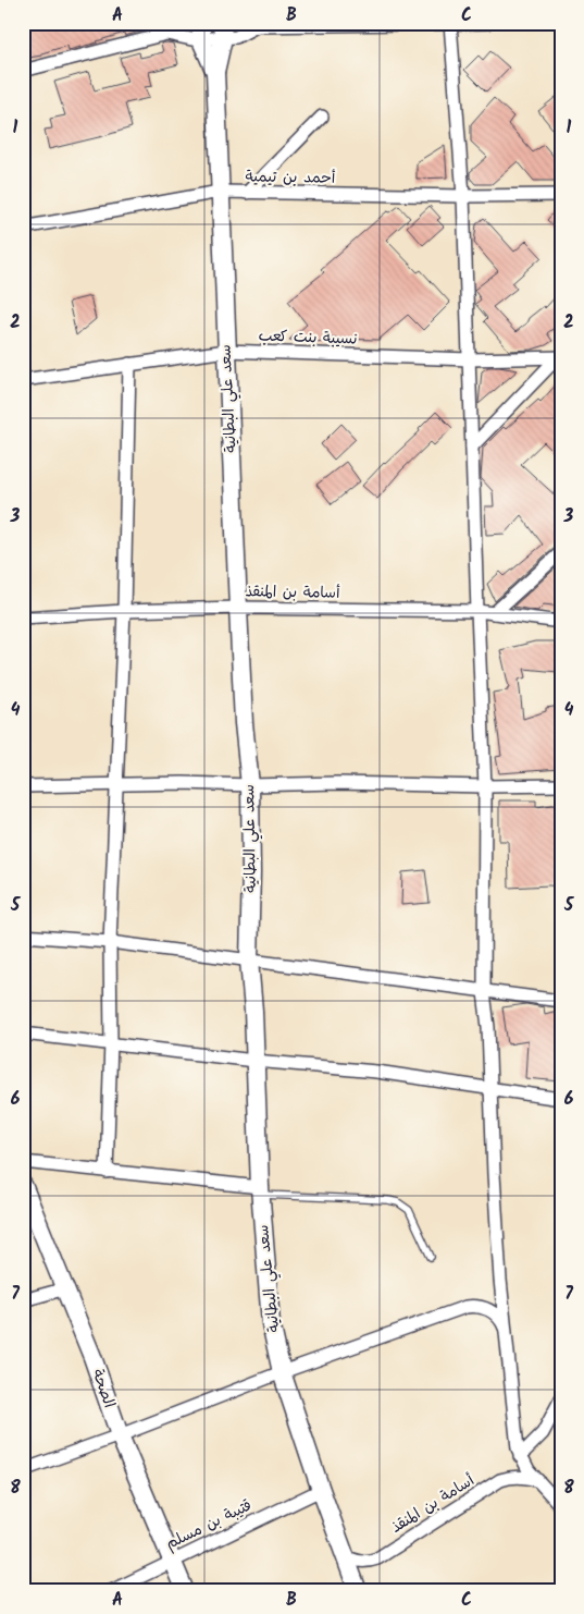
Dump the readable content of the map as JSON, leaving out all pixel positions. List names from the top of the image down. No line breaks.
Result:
{"streets":{"main road":["سعد علي البطانية","الصحة"],"street":["أحمد بن تيمية","نسيبة بنت كعب","أسامة بن المنقذ","قتيبة بن مسلم"]},"crossings":[["أحمد بن تيمية","سعد علي البطانية"],["نسيبة بنت كعب","سعد علي البطانية"],["سعد علي البطانية","أسامة بن المنقذ"],["سعد علي البطانية","قتيبة بن مسلم"],["الصحة","قتيبة بن مسلم"]],"grid":{"columns":["A","B","C"],"rows":["1","2","3","4","5","6","7","8"]}}
